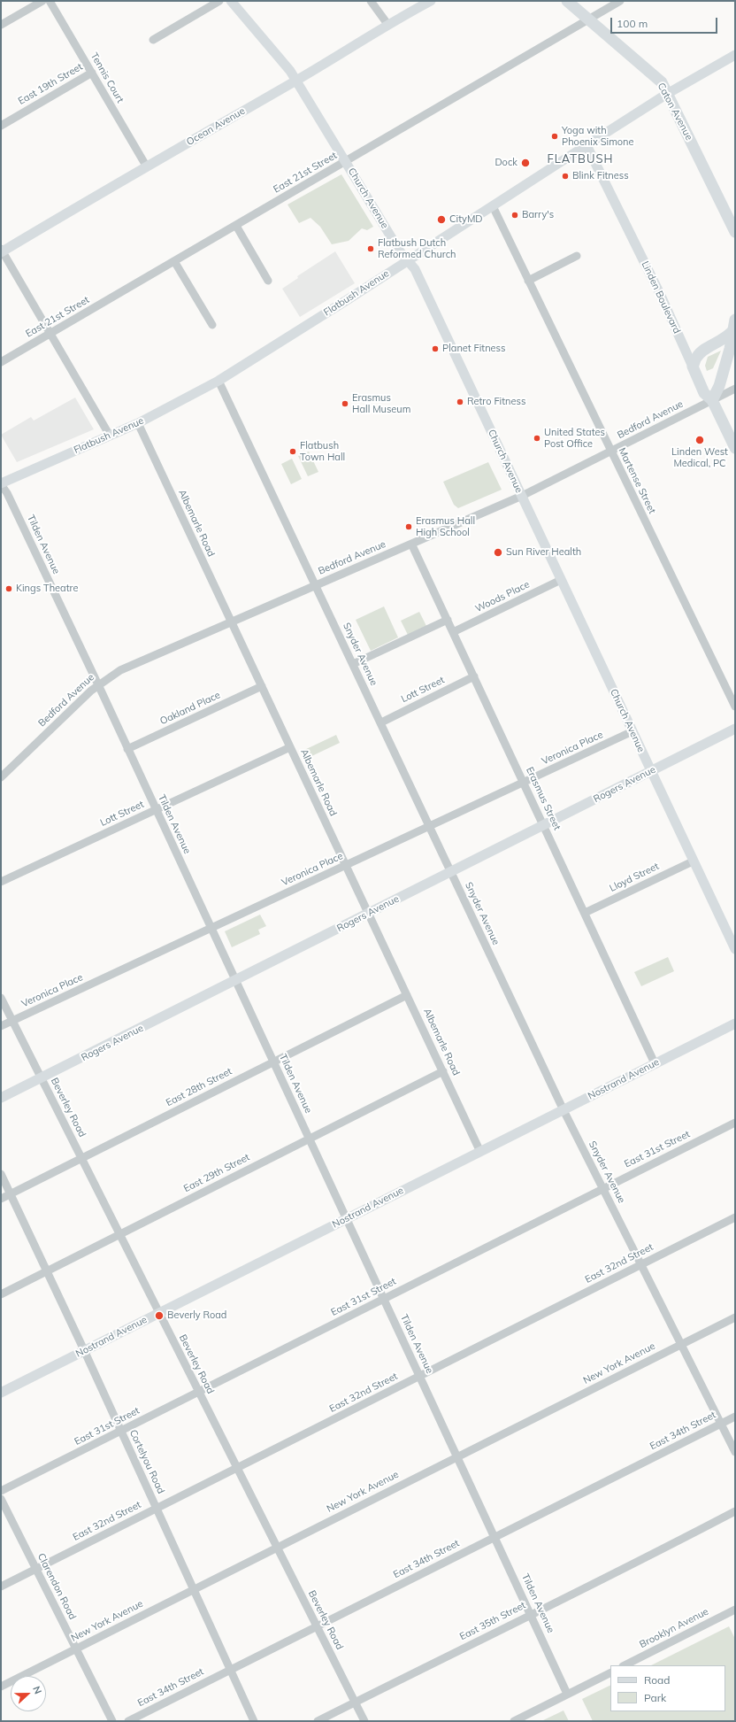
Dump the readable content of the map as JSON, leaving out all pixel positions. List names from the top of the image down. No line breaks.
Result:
{"streets":{"highway":["Caton Avenue","Linden Boulevard"],"main road":["Ocean Avenue","Church Avenue","Flatbush Avenue","Rogers Avenue","Nostrand Avenue"],"street":["Tennis Court","East 19th Street","East 21st Street","Bedford Avenue","Martense Street","Albemarle Road","Tilden Avenue","Woods Place","Snyder Avenue","Lott Street","Oakland Place","Veronica Place","Erasmus Street","Lloyd Street","East 28th Street","Beverley Road","East 31st Street","East 29th Street","East 32nd Street","New York Avenue","East 34th Street","Cortelyou Road","Clarendon Road","East 35th Street","Brooklyn Avenue"]},"crossings":[["Tennis Court","East 19th Street"],["Tennis Court","Ocean Avenue"],["Caton Avenue","East 21st Street"],["Caton Avenue","Flatbush Avenue"],["Ocean Avenue","Church Avenue"],["East 21st Street","Church Avenue"],["Church Avenue","Flatbush Avenue"],["Church Avenue","Bedford Avenue"],["Church Avenue","Woods Place"],["Church Avenue","Veronica Place"],["Church Avenue","Rogers Avenue"],["Church Avenue","Lloyd Street"],["Flatbush Avenue","Linden Boulevard"],["Flatbush Avenue","Martense Street"],["Flatbush Avenue","Albemarle Road"],["Flatbush Avenue","Tilden Avenue"],["Flatbush Avenue","Snyder Avenue"],["Linden Boulevard","Bedford Avenue"],["Bedford Avenue","Martense Street"],["Bedford Avenue","Albemarle Road"],["Bedford Avenue","Tilden Avenue"],["Bedford Avenue","Snyder Avenue"],["Bedford Avenue","Erasmus Street"],["Albemarle Road","Lott Street"],["Albemarle Road","Oakland Place"],["Albemarle Road","Veronica Place"],["Albemarle Road","Rogers Avenue"],["Albemarle Road","Nostrand Avenue"],["Albemarle Road","East 28th Street"],["Albemarle Road","East 29th Street"],["Tilden Avenue","Lott Street"],["Tilden Avenue","Oakland Place"],["Tilden Avenue","Veronica Place"],["Tilden Avenue","Rogers Avenue"],["Tilden Avenue","Nostrand Avenue"],["Tilden Avenue","East 28th Street"],["Tilden Avenue","East 31st Street"],["Tilden Avenue","East 29th Street"],["Tilden Avenue","East 32nd Street"],["Tilden Avenue","New York Avenue"],["Tilden Avenue","East 34th Street"],["Tilden Avenue","East 35th Street"],["Woods Place","Erasmus Street"],["Snyder Avenue","Lott Street"],["Snyder Avenue","Veronica Place"],["Snyder Avenue","Rogers Avenue"],["Snyder Avenue","Nostrand Avenue"],["Snyder Avenue","East 31st Street"],["Snyder Avenue","East 32nd Street"],["Snyder Avenue","New York Avenue"],["Snyder Avenue","East 34th Street"],["Lott Street","Erasmus Street"],["Veronica Place","Erasmus Street"],["Veronica Place","Beverley Road"],["Rogers Avenue","Erasmus Street"],["Rogers Avenue","Beverley Road"],["Erasmus Street","Lloyd Street"],["Erasmus Street","Nostrand Avenue"],["Nostrand Avenue","Beverley Road"],["Nostrand Avenue","Cortelyou Road"],["East 28th Street","Beverley Road"],["East 28th Street","Cortelyou Road"],["Beverley Road","East 31st Street"],["Beverley Road","East 29th Street"],["Beverley Road","East 32nd Street"],["Beverley Road","New York Avenue"],["Beverley Road","East 34th Street"],["Beverley Road","East 35th Street"],["East 31st Street","Cortelyou Road"],["East 29th Street","Cortelyou Road"],["East 32nd Street","Cortelyou Road"],["East 32nd Street","Clarendon Road"],["New York Avenue","Cortelyou Road"],["New York Avenue","Clarendon Road"],["East 34th Street","Cortelyou Road"]],"districts":["FLATBUSH"],"places":["Yoga with Phoenix Simone","Dock","Blink Fitness","Barry's","CityMD","Flatbush Dutch Reformed Church","Planet Fitness","Retro Fitness","Erasmus Hall Museum","United States Post Office","Linden West Medical, PC","Flatbush Town Hall","Erasmus Hall High School","Sun River Health","Kings Theatre","Beverly Road"],"legend":["Road","Park"],"scale_bar":"100 m","north":"right"}
